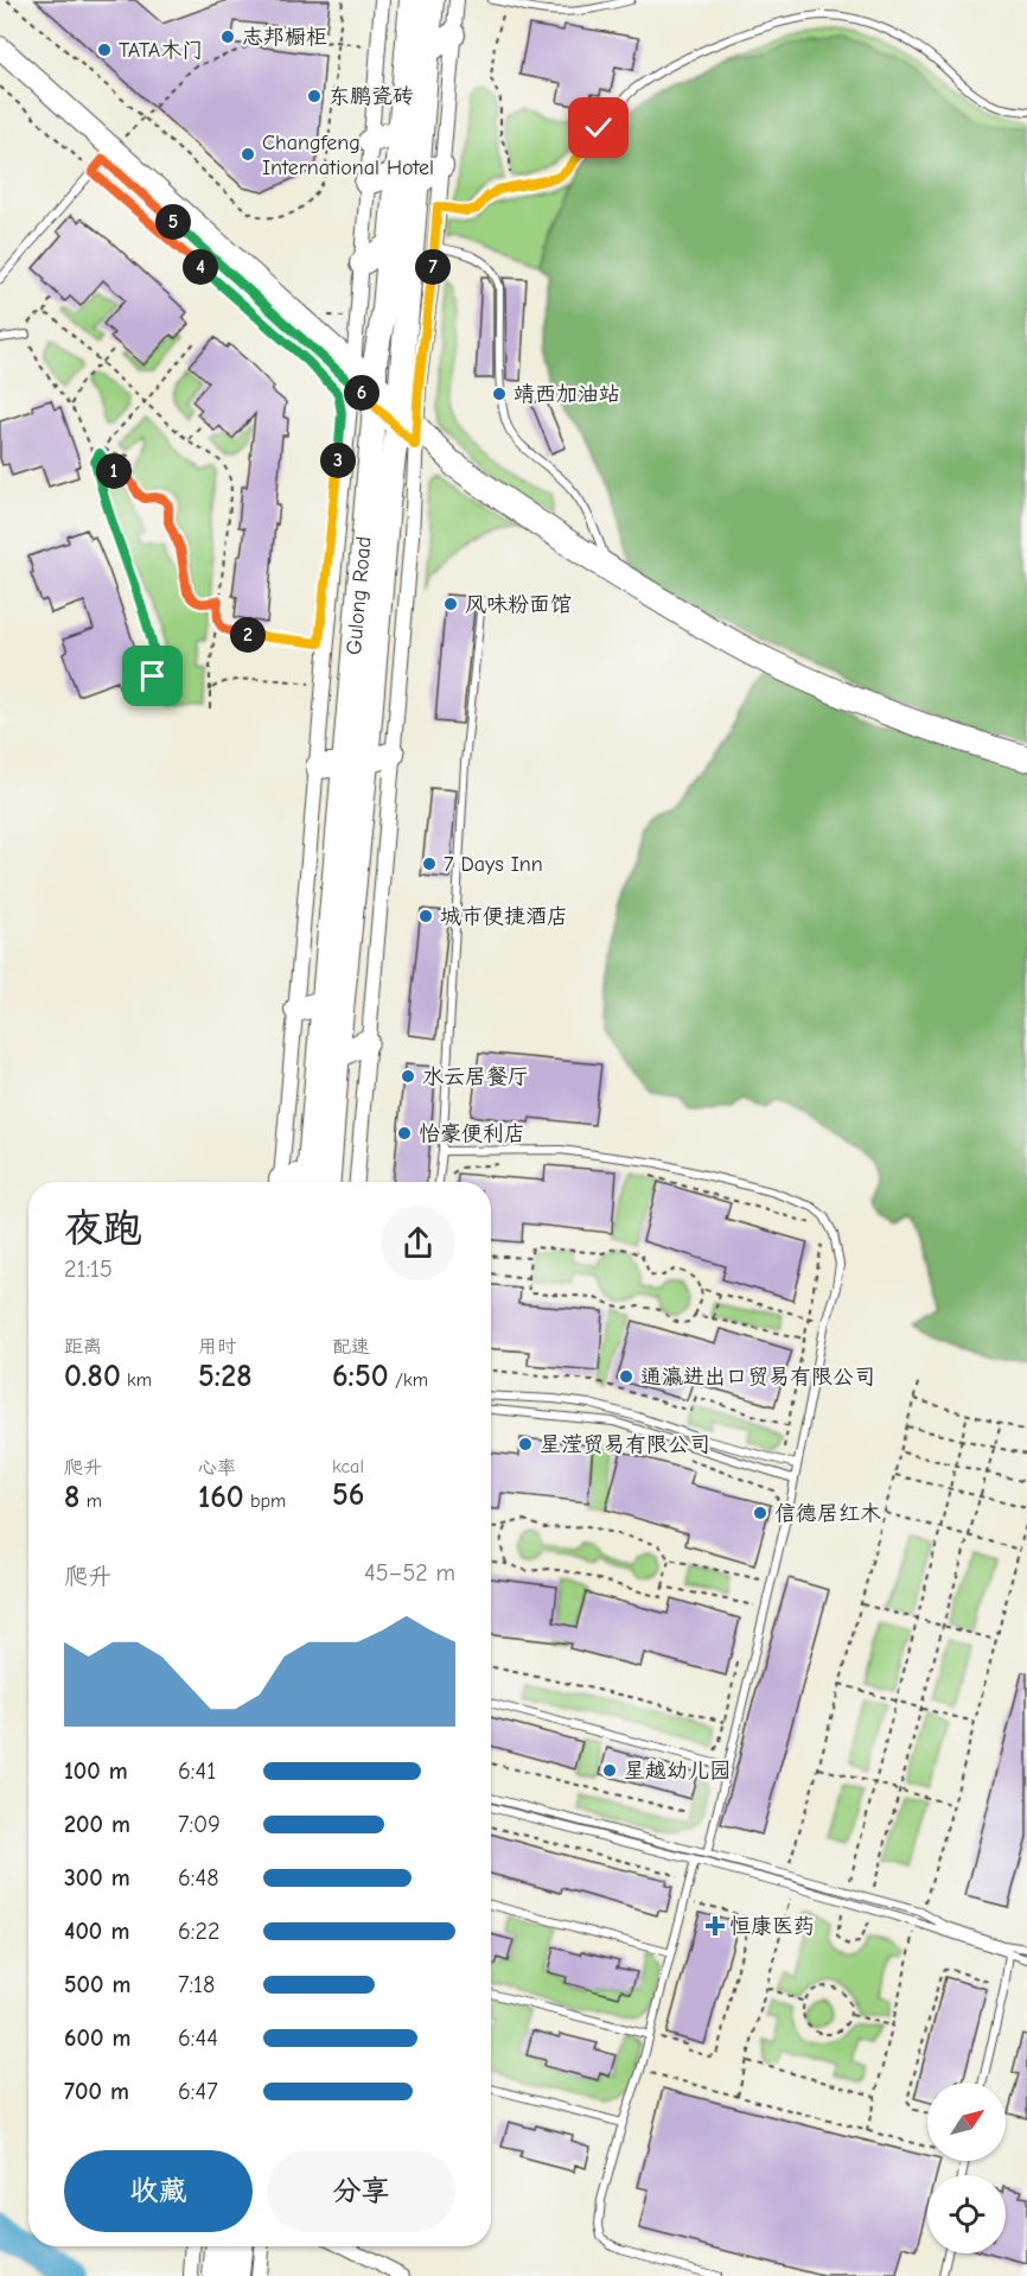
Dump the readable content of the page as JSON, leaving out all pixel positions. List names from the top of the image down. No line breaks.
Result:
{"streets":{"main road":["Gulong Road"]},"places":{"other":["志邦橱柜","TATA木门","东鹏瓷砖","Changfeng International Hotel","靖西加油站","风味粉面馆","7 Days Inn","城市便捷酒店","水云居餐厅","怡豪便利店","通瀛进出口贸易有限公司","星滢贸易有限公司","信德居红木","星越幼儿园"],"health":["恒康医药"]},"north":"top right","page":{"pins":["5","4","7","6","3","1","2"],"heading":["夜跑","21:15"],"stats":[["距离","0.80 km"],["用时","5:28"],["配速","6:50 /km"],["爬升","8 m"],["心率","160 bpm"],["kcal","56"]],"chart":["爬升","45–52 m"],"list":[{"name":"100 m","note":"6:41"},{"name":"200 m","note":"7:09"},{"name":"300 m","note":"6:48"},{"name":"400 m","note":"6:22"},{"name":"500 m","note":"7:18"},{"name":"600 m","note":"6:44"},{"name":"700 m","note":"6:47"}],"buttons":["收藏","分享"]}}
